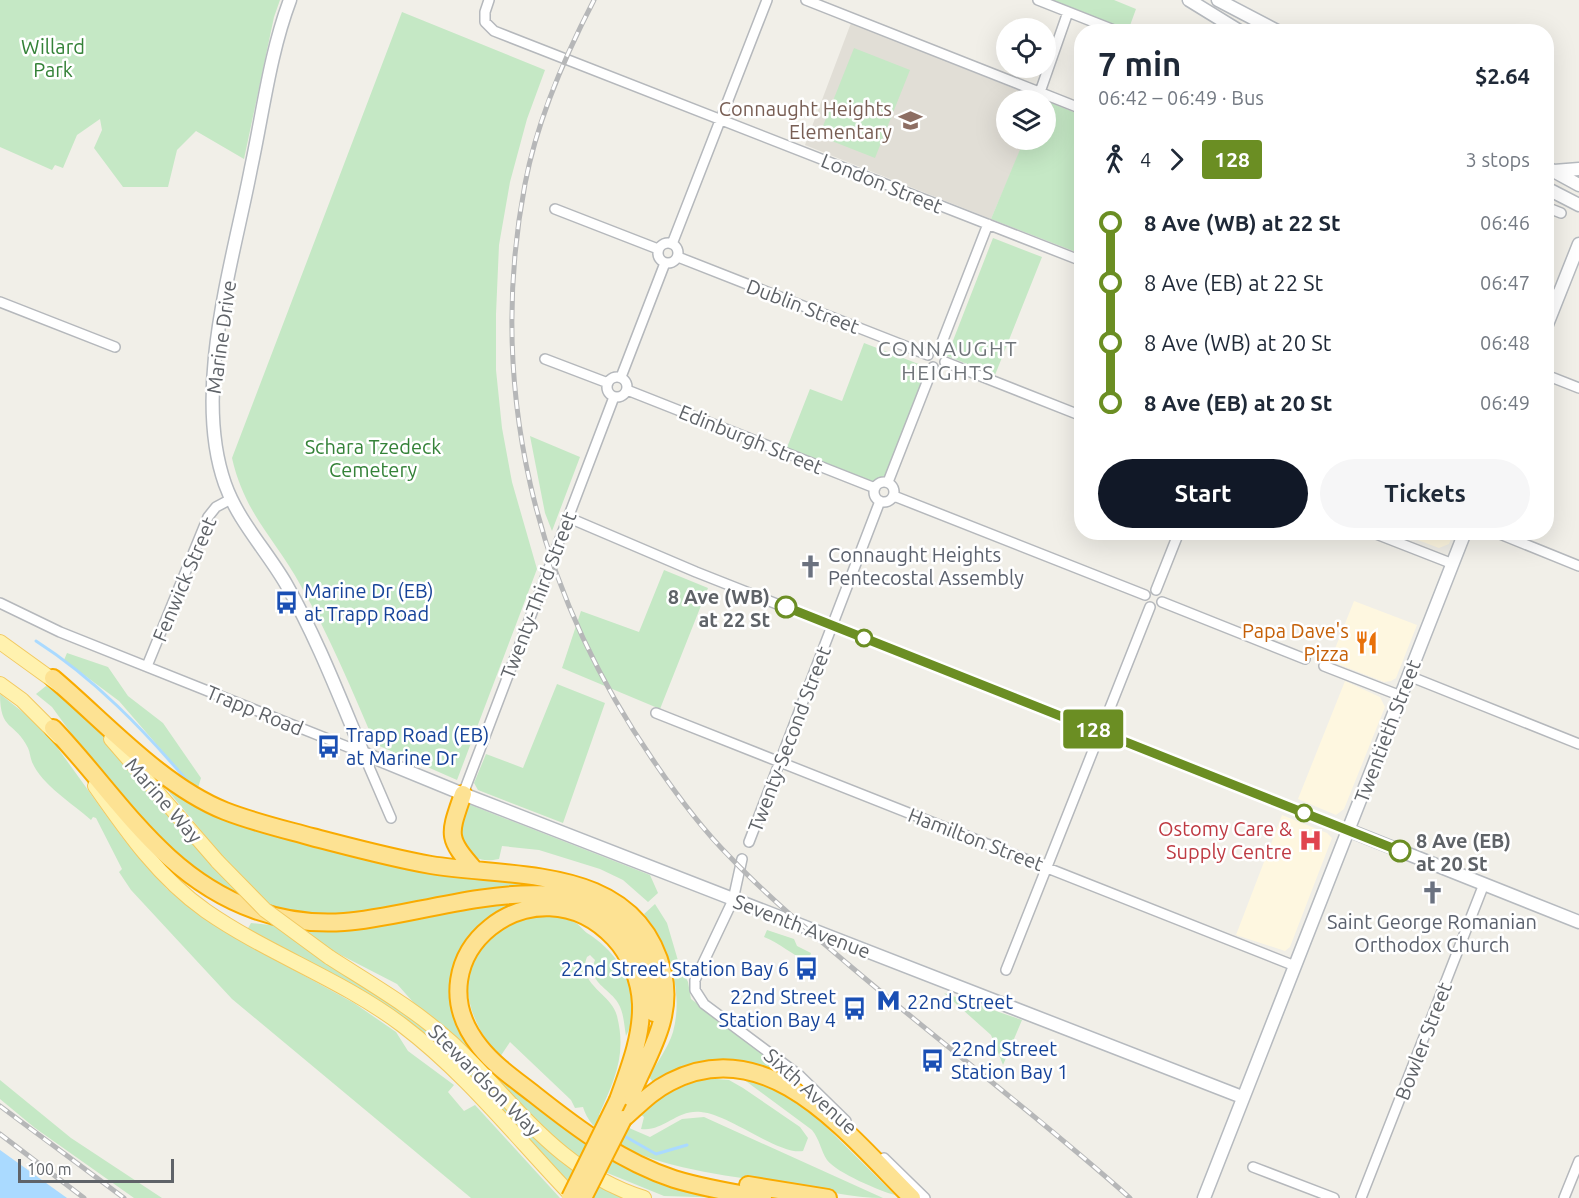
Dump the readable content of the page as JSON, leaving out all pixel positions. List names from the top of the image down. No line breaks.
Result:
{"streets":{"main road":["Marine Way","Stewardson Way"],"street":["London Street","Dublin Street","Marine Drive","Edinburgh Street","Fenwick Street","Twenty-Third Street","Trapp Road","Twentieth Street","Twenty-Second Street","Hamilton Street","Seventh Avenue","Bowler Street","Sixth Avenue"]},"crossings":[["Marine Drive","Fenwick Street"],["Marine Drive","Trapp Road"],["Marine Drive","Seventh Avenue"],["Edinburgh Street","Twenty-Third Street"],["Edinburgh Street","Twenty-Second Street"],["Fenwick Street","Trapp Road"],["Twenty-Third Street","Seventh Avenue"],["Trapp Road","Seventh Avenue"],["Twentieth Street","Hamilton Street"],["Twentieth Street","Seventh Avenue"],["Twenty-Second Street","Hamilton Street"],["Marine Way","Stewardson Way"],["Seventh Avenue","Sixth Avenue"]],"districts":["CONNAUGHT HEIGHTS"],"parks":["Willard Park","Schara Tzedeck Cemetery"],"places":{"school or university":["Connaught Heights Elementary"],"church":["Connaught Heights Pentecostal Assembly","Saint George Romanian Orthodox Church"],"bus stop":["Marine Dr (EB) at Trapp Road","Trapp Road (EB) at Marine Dr","22nd Street Station Bay 6","22nd Street Station Bay 4","22nd Street Station Bay 1"],"other":["8 Ave (WB) at 22 St","8 Ave (EB) at 20 St"],"restaurant":["Papa Dave's Pizza"],"hospital":["Ostomy Care & Supply Centre"],"metro station":["22nd Street"]},"lines":["bus line 128"],"scale_bar":"100 m","page":{"on_map":"128","heading":["7 min","06:42 – 06:49 · Bus","$2.64"],"legs":["4","128","3 stops"],"list":[{"name":"8 Ave (WB) at 22 St","value":"06:46"},{"name":"8 Ave (EB) at 22 St","value":"06:47"},{"name":"8 Ave (WB) at 20 St","value":"06:48"},{"name":"8 Ave (EB) at 20 St","value":"06:49"}],"buttons":["Start","Tickets"],"scale":"100 m"}}
